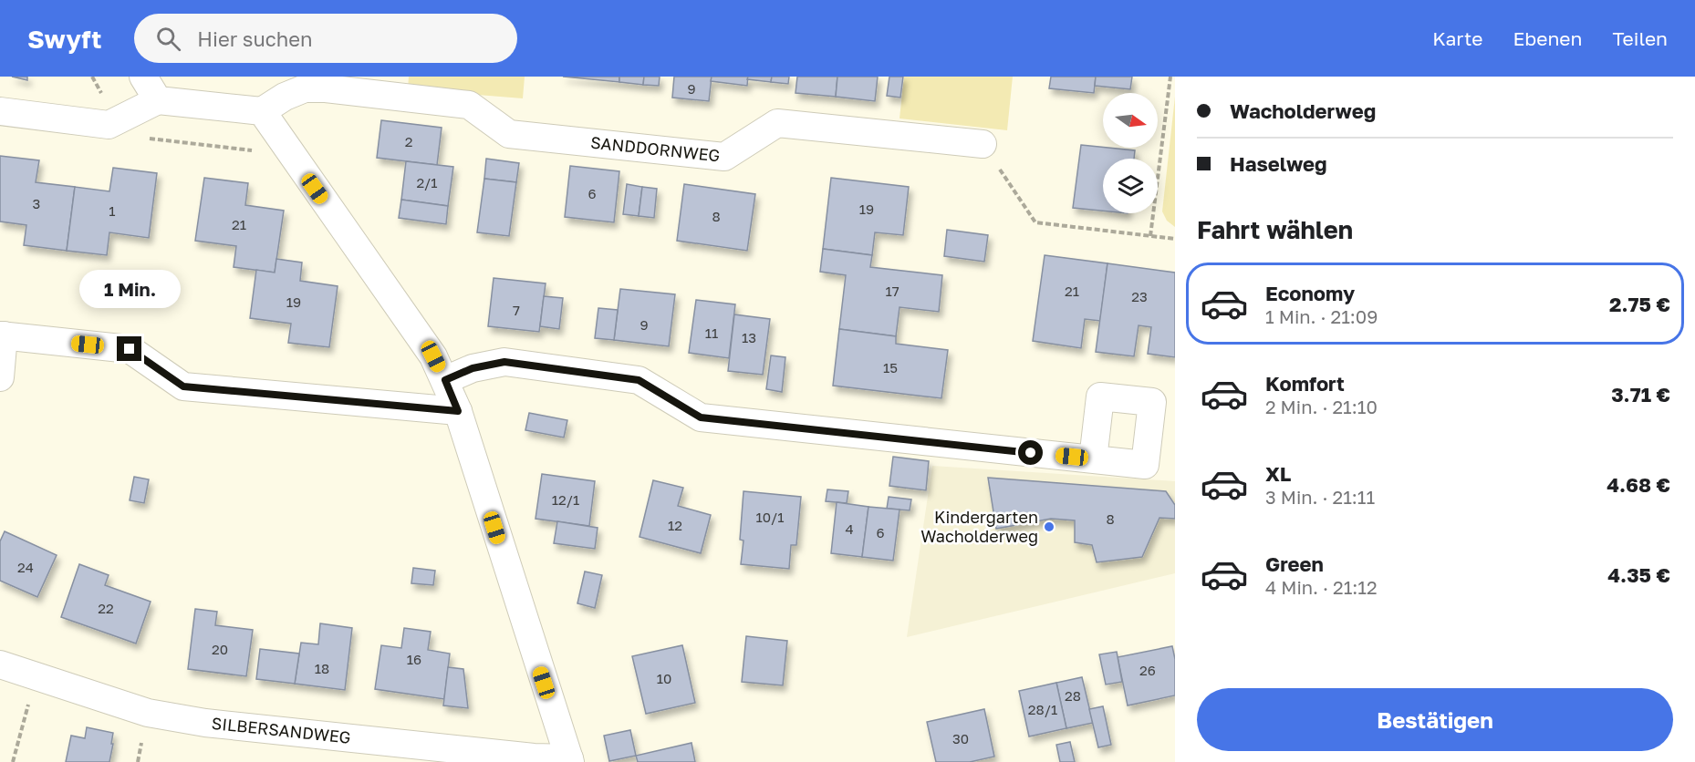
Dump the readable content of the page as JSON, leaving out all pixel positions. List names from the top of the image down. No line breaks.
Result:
{"streets":{"street":["SANDDORNWEG","SILBERSANDWEG"]},"places":["Kindergarten Wacholderweg"],"house_numbers":["9","2","2/1","6","3","19","1","8","21","17","21","23","19","7","9","11","13","15","12/1","10/1","8","12","4","6","24","22","20","16","18","26","10","28","28/1","30"],"north":"right","page":{"header":"Swyft","search":"Hier suchen","nav":["Karte","Ebenen","Teilen"],"banner":["Wacholderweg","Haselweg"],"heading":"Fahrt wählen","list":[{"name":"Economy","note":"1 Min. · 21:09","value":"2.75 €"},{"name":"Komfort","note":"2 Min. · 21:10","value":"3.71 €"},{"name":"XL","note":"3 Min. · 21:11","value":"4.68 €"},{"name":"Green","note":"4 Min. · 21:12","value":"4.35 €"}],"bubble":"1 Min.","buttons":"Bestätigen"}}
